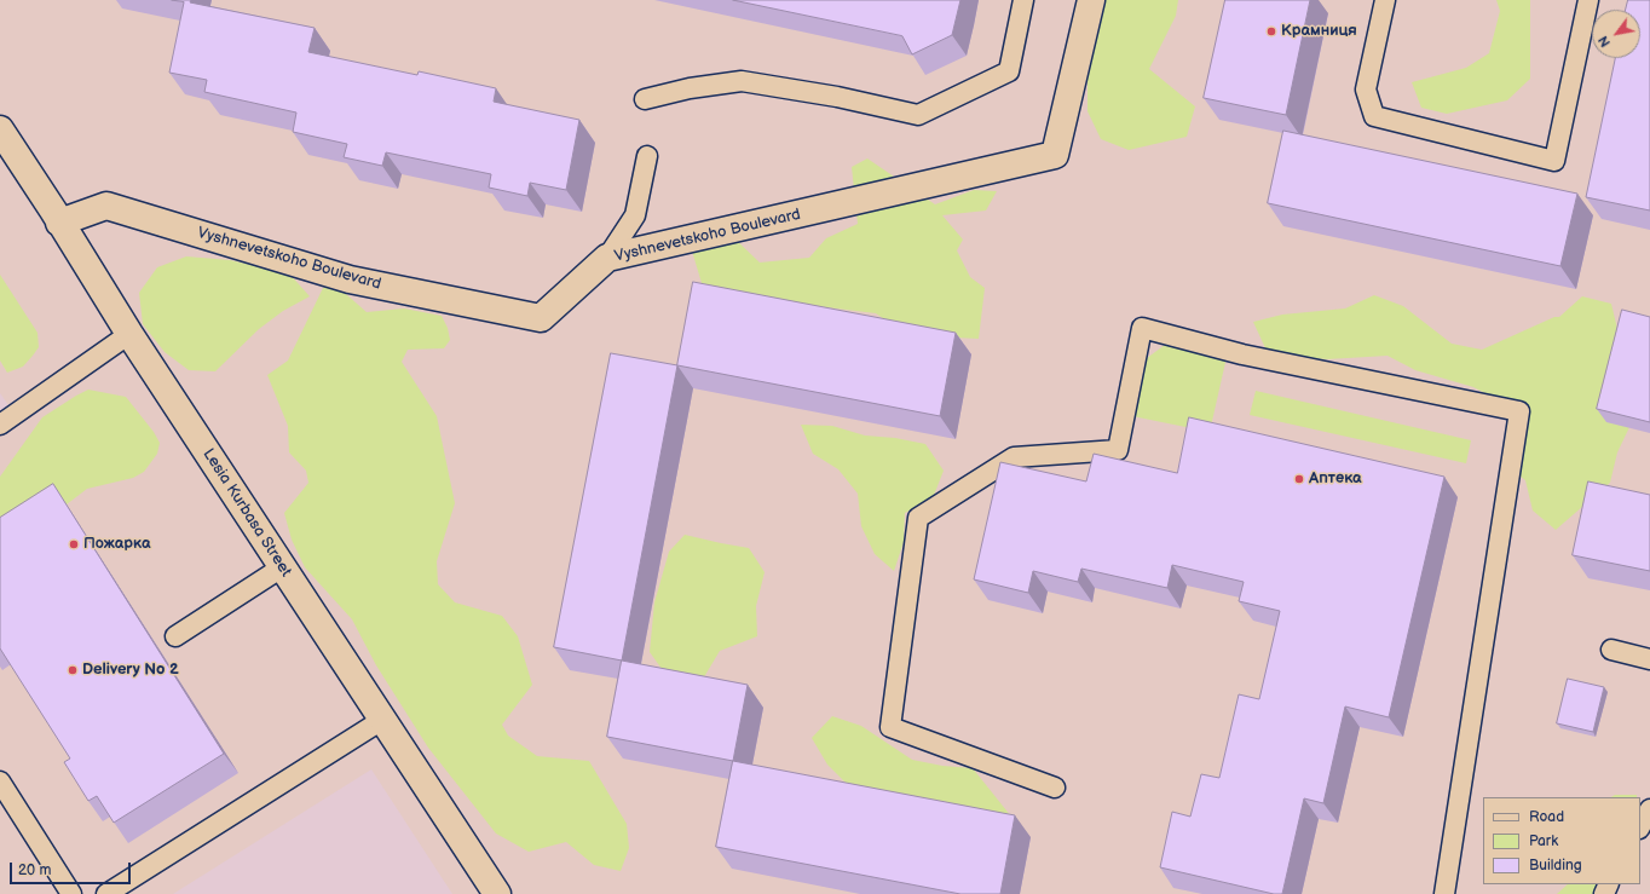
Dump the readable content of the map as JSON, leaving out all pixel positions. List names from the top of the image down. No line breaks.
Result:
{"streets":{"street":["Vyshnevetskoho Boulevard","Lesia Kurbasa Street"]},"crossings":[["Vyshnevetskoho Boulevard","Lesia Kurbasa Street"]],"places":["Крамниця","Аптека","Пожарка","Delivery No 2"],"legend":["Road","Park","Building"],"scale_bar":"20 m","north":"bottom left"}
